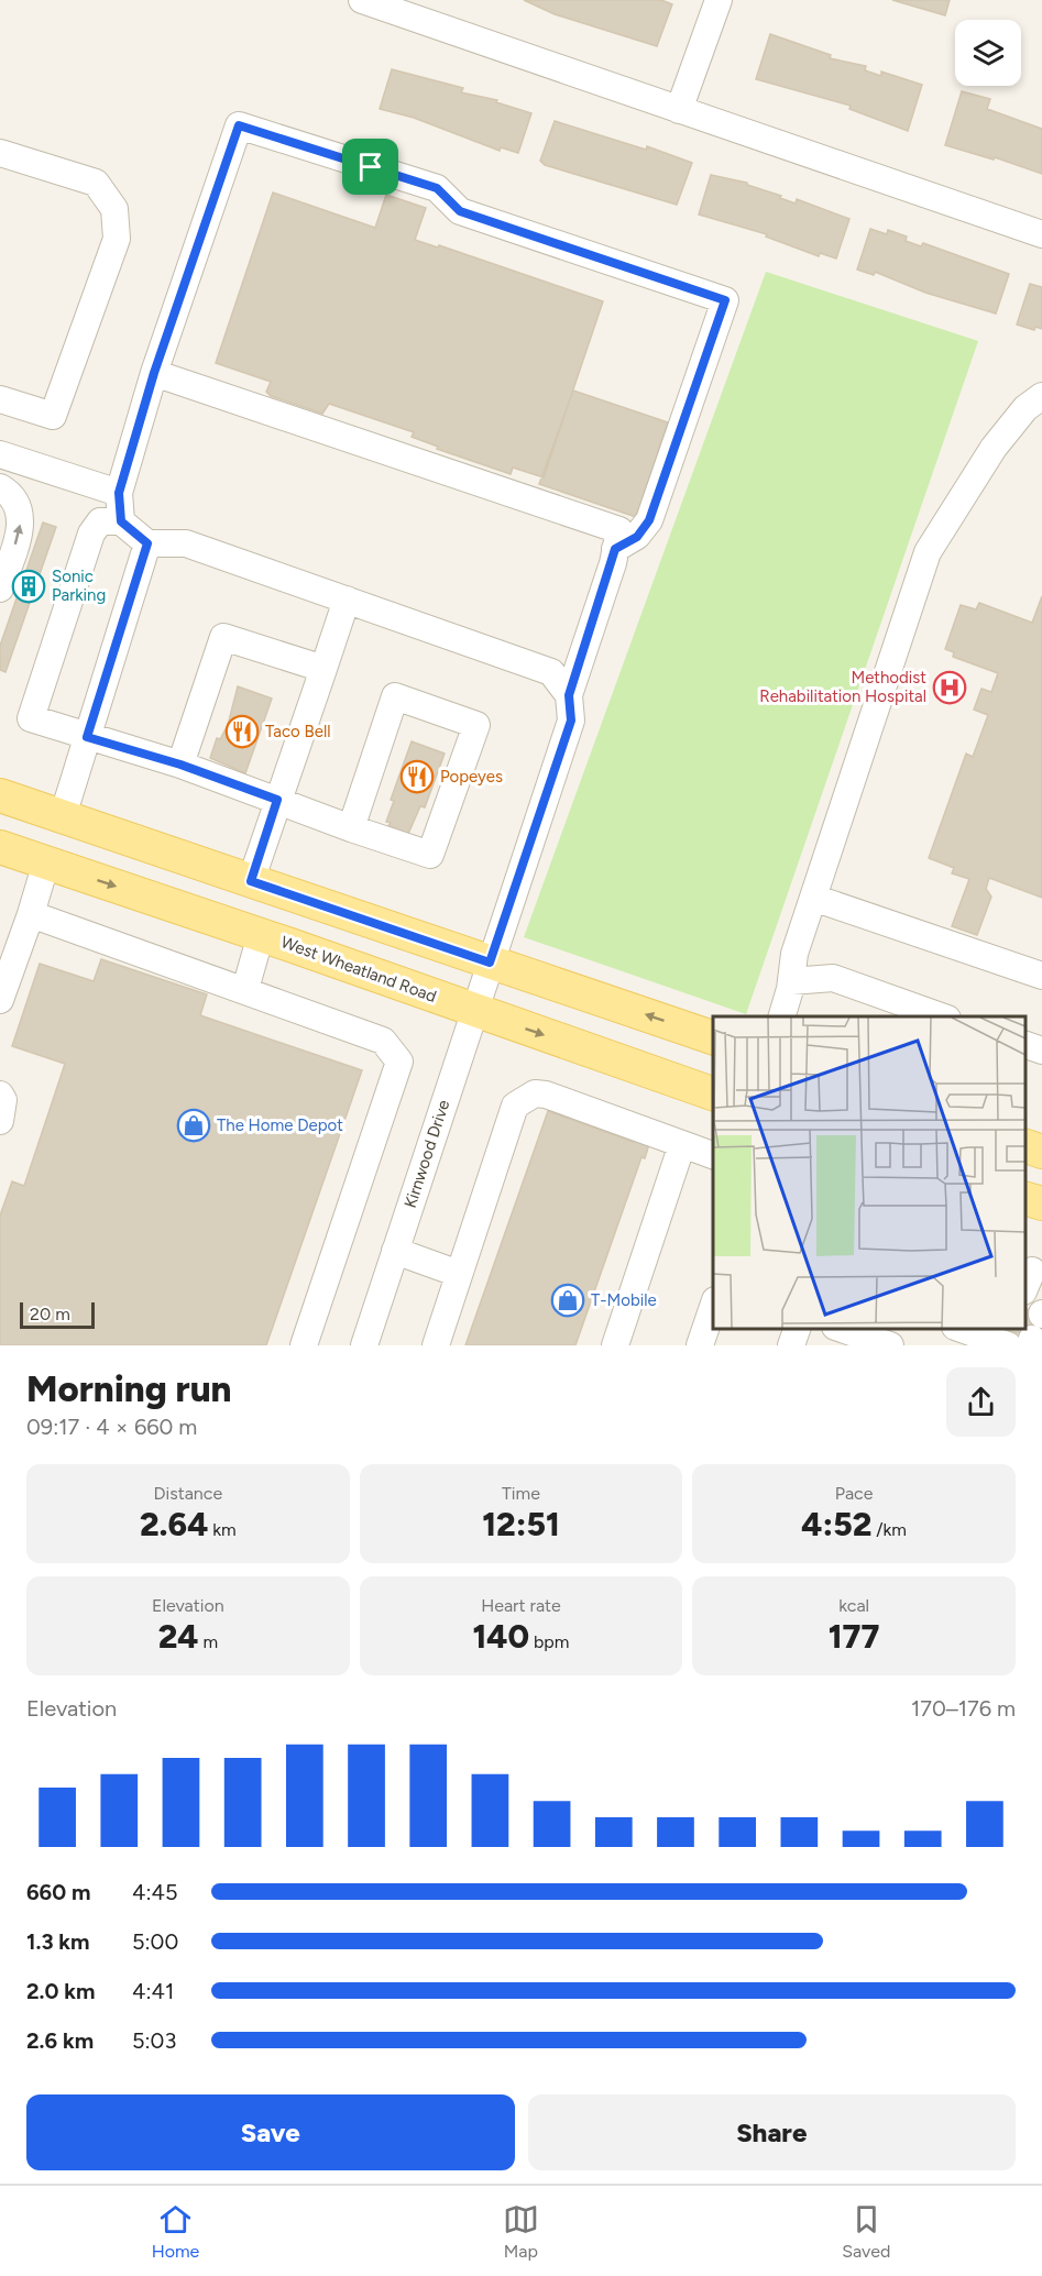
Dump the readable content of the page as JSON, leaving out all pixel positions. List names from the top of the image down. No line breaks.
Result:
{"streets":{"main road":["West Wheatland Road"],"street":["Kirnwood Drive"]},"crossings":[["West Wheatland Road","Kirnwood Drive"]],"places":{"building":["Sonic Parking"],"hospital":["Methodist Rehabilitation Hospital"],"restaurant":["Taco Bell","Popeyes"],"shop":["The Home Depot","T-Mobile"]},"scale_bar":"20 m","page":{"scale":"20 m","heading":["Morning run","09:17 · 4 × 660 m"],"stats":[["Distance","2.64 km"],["Time","12:51"],["Pace","4:52 /km"],["Elevation","24 m"],["Heart rate","140 bpm"],["kcal","177"]],"chart":["Elevation","170–176 m"],"list":[{"name":"660 m","note":"4:45"},{"name":"1.3 km","note":"5:00"},{"name":"2.0 km","note":"4:41"},{"name":"2.6 km","note":"5:03"}],"buttons":["Save","Share"],"tabs":["Home","Map","Saved"]}}
